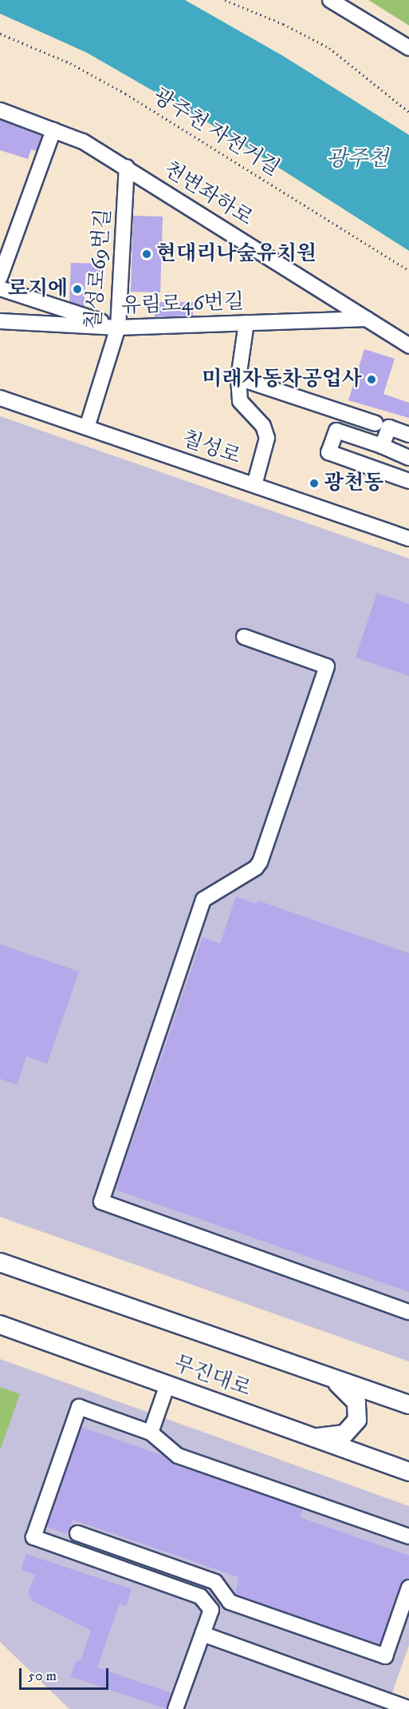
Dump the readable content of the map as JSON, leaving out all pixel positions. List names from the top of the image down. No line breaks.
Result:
{"streets":{"main road":["무진대로"],"street":["천변좌하로","칠성로69번길","유림로46번길","칠성로"],"path":["광주천 자전거길"]},"crossings":[["천변좌하로","칠성로69번길"],["천변좌하로","유림로46번길"],["칠성로69번길","유림로46번길"],["칠성로69번길","칠성로"]],"water":["광주천"],"places":["현대리나숲유치원","로지에","미래자동차공업사","광천동"],"scale_bar":"50 m"}
